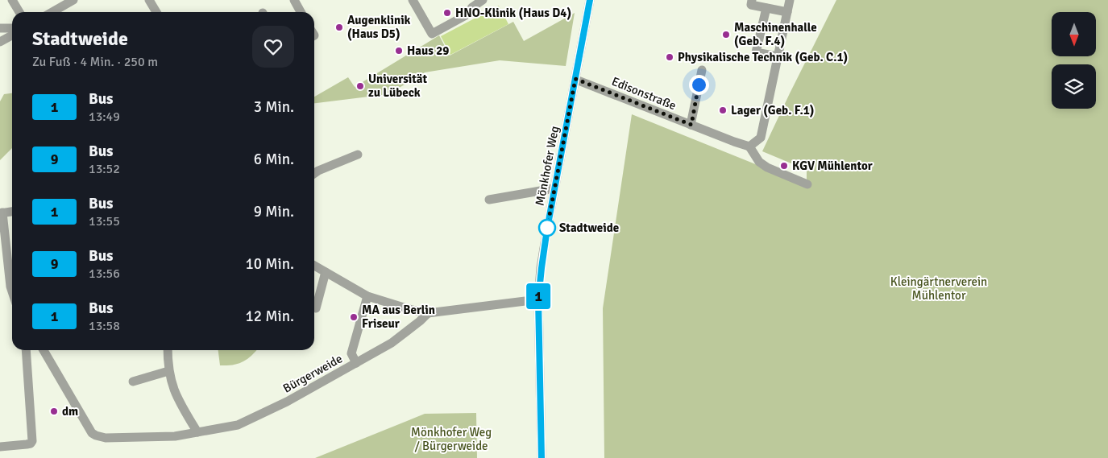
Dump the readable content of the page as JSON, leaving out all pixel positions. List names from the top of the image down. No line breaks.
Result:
{"streets":{"street":["Edisonstraße","Mönkhofer Weg","Bürgerweide"]},"crossings":[["Edisonstraße","Mönkhofer Weg"]],"parks":["Kleingärtnerverein Mühlentor","Mönkhofer Weg / Bürgerweide"],"places":["HNO-Klinik (Haus D4)","Augenklinik (Haus D5)","Maschinenhalle (Geb. F.4)","Haus 29","Physikalische Technik (Geb. C.1)","Universität zu Lübeck","Lager (Geb. F.1)","KGV Mühlentor","Stadtweide","MA aus Berlin Friseur","dm"],"lines":["bus line 1"],"north":"bottom","page":{"on_map":"1","heading":["Stadtweide","Zu Fuß · 4 Min. · 250 m"],"list":[{"mark":"1","name":"Bus","note":"13:49","value":"3 Min."},{"mark":"9","name":"Bus","note":"13:52","value":"6 Min."},{"mark":"1","name":"Bus","note":"13:55","value":"9 Min."},{"mark":"9","name":"Bus","note":"13:56","value":"10 Min."},{"mark":"1","name":"Bus","note":"13:58","value":"12 Min."}]}}
